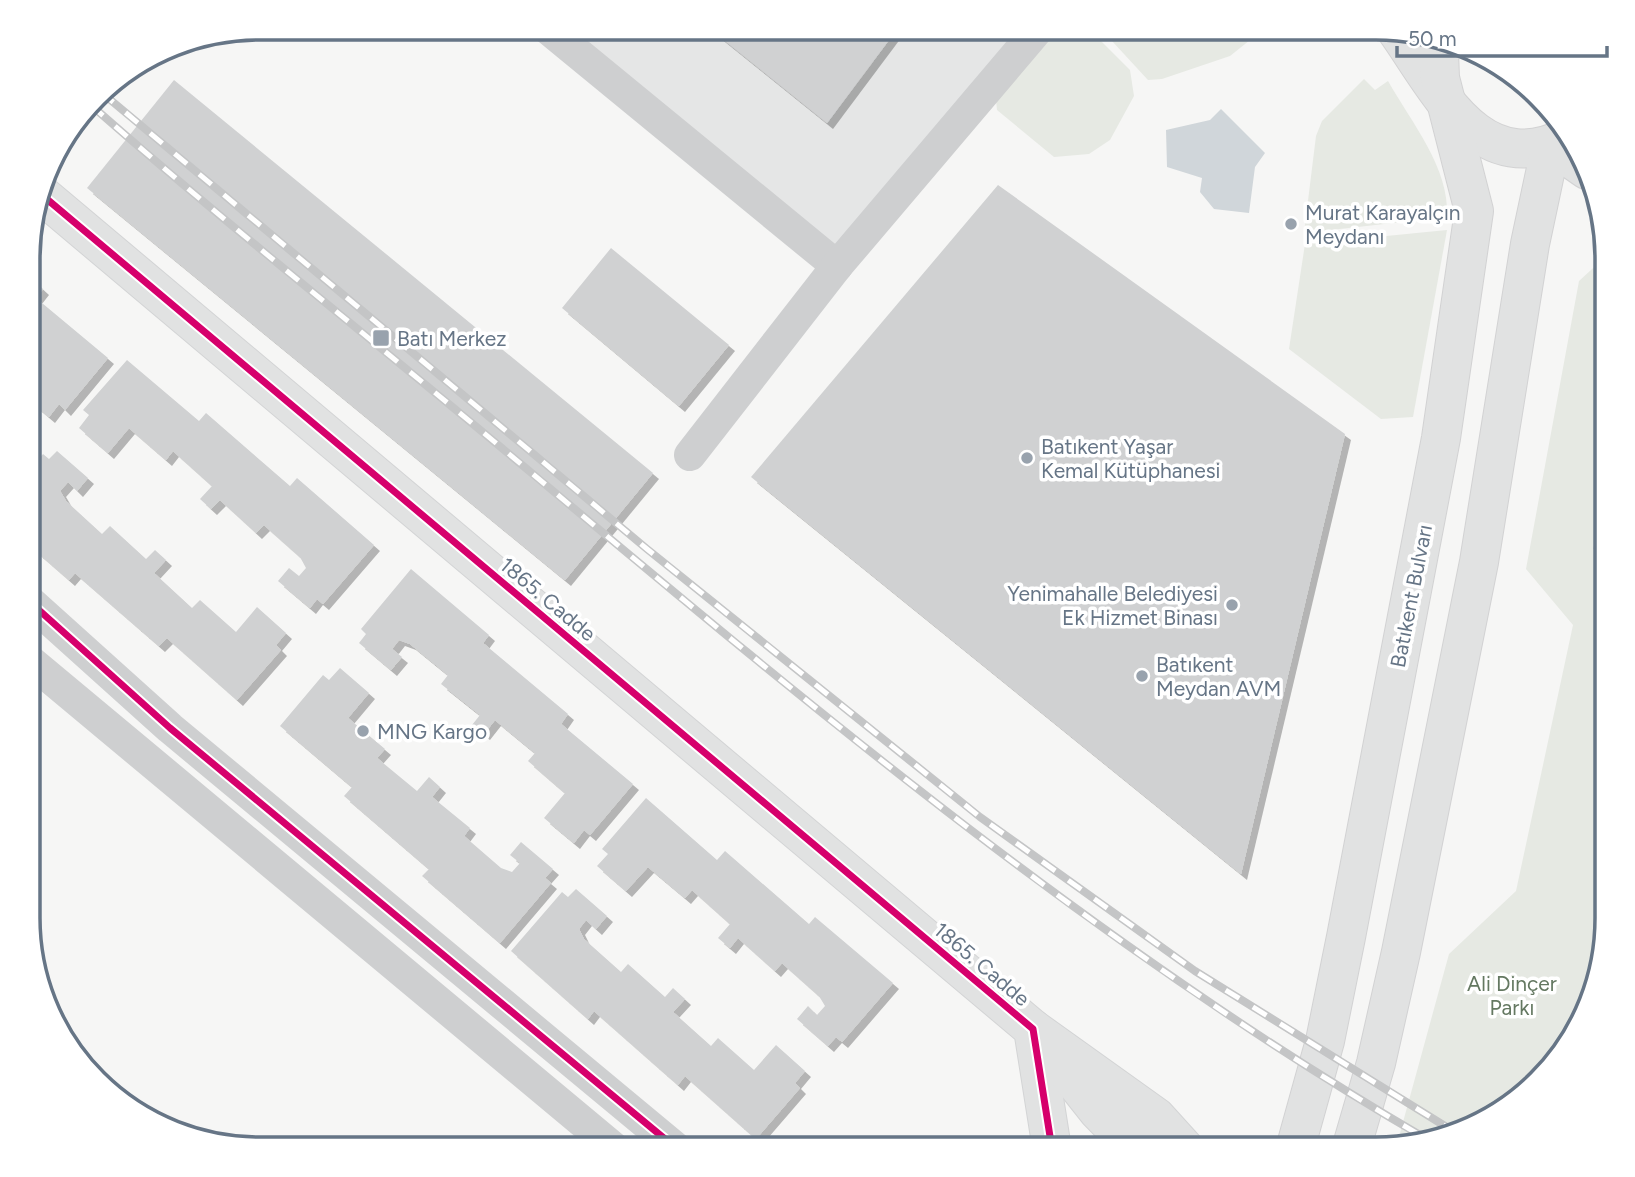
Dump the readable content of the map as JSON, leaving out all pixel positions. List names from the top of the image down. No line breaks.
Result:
{"streets":{"main road":["Batıkent Bulvarı","1865. Cadde"]},"parks":["Ali Dinçer Parkı"],"places":{"other":["Murat Karayalçın Meydanı","Batıkent Yaşar Kemal Kütüphanesi","Yenimahalle Belediyesi Ek Hizmet Binası","Batıkent Meydan AVM","MNG Kargo"],"transit":["Batı Merkez"]},"scale_bar":"50 m"}
